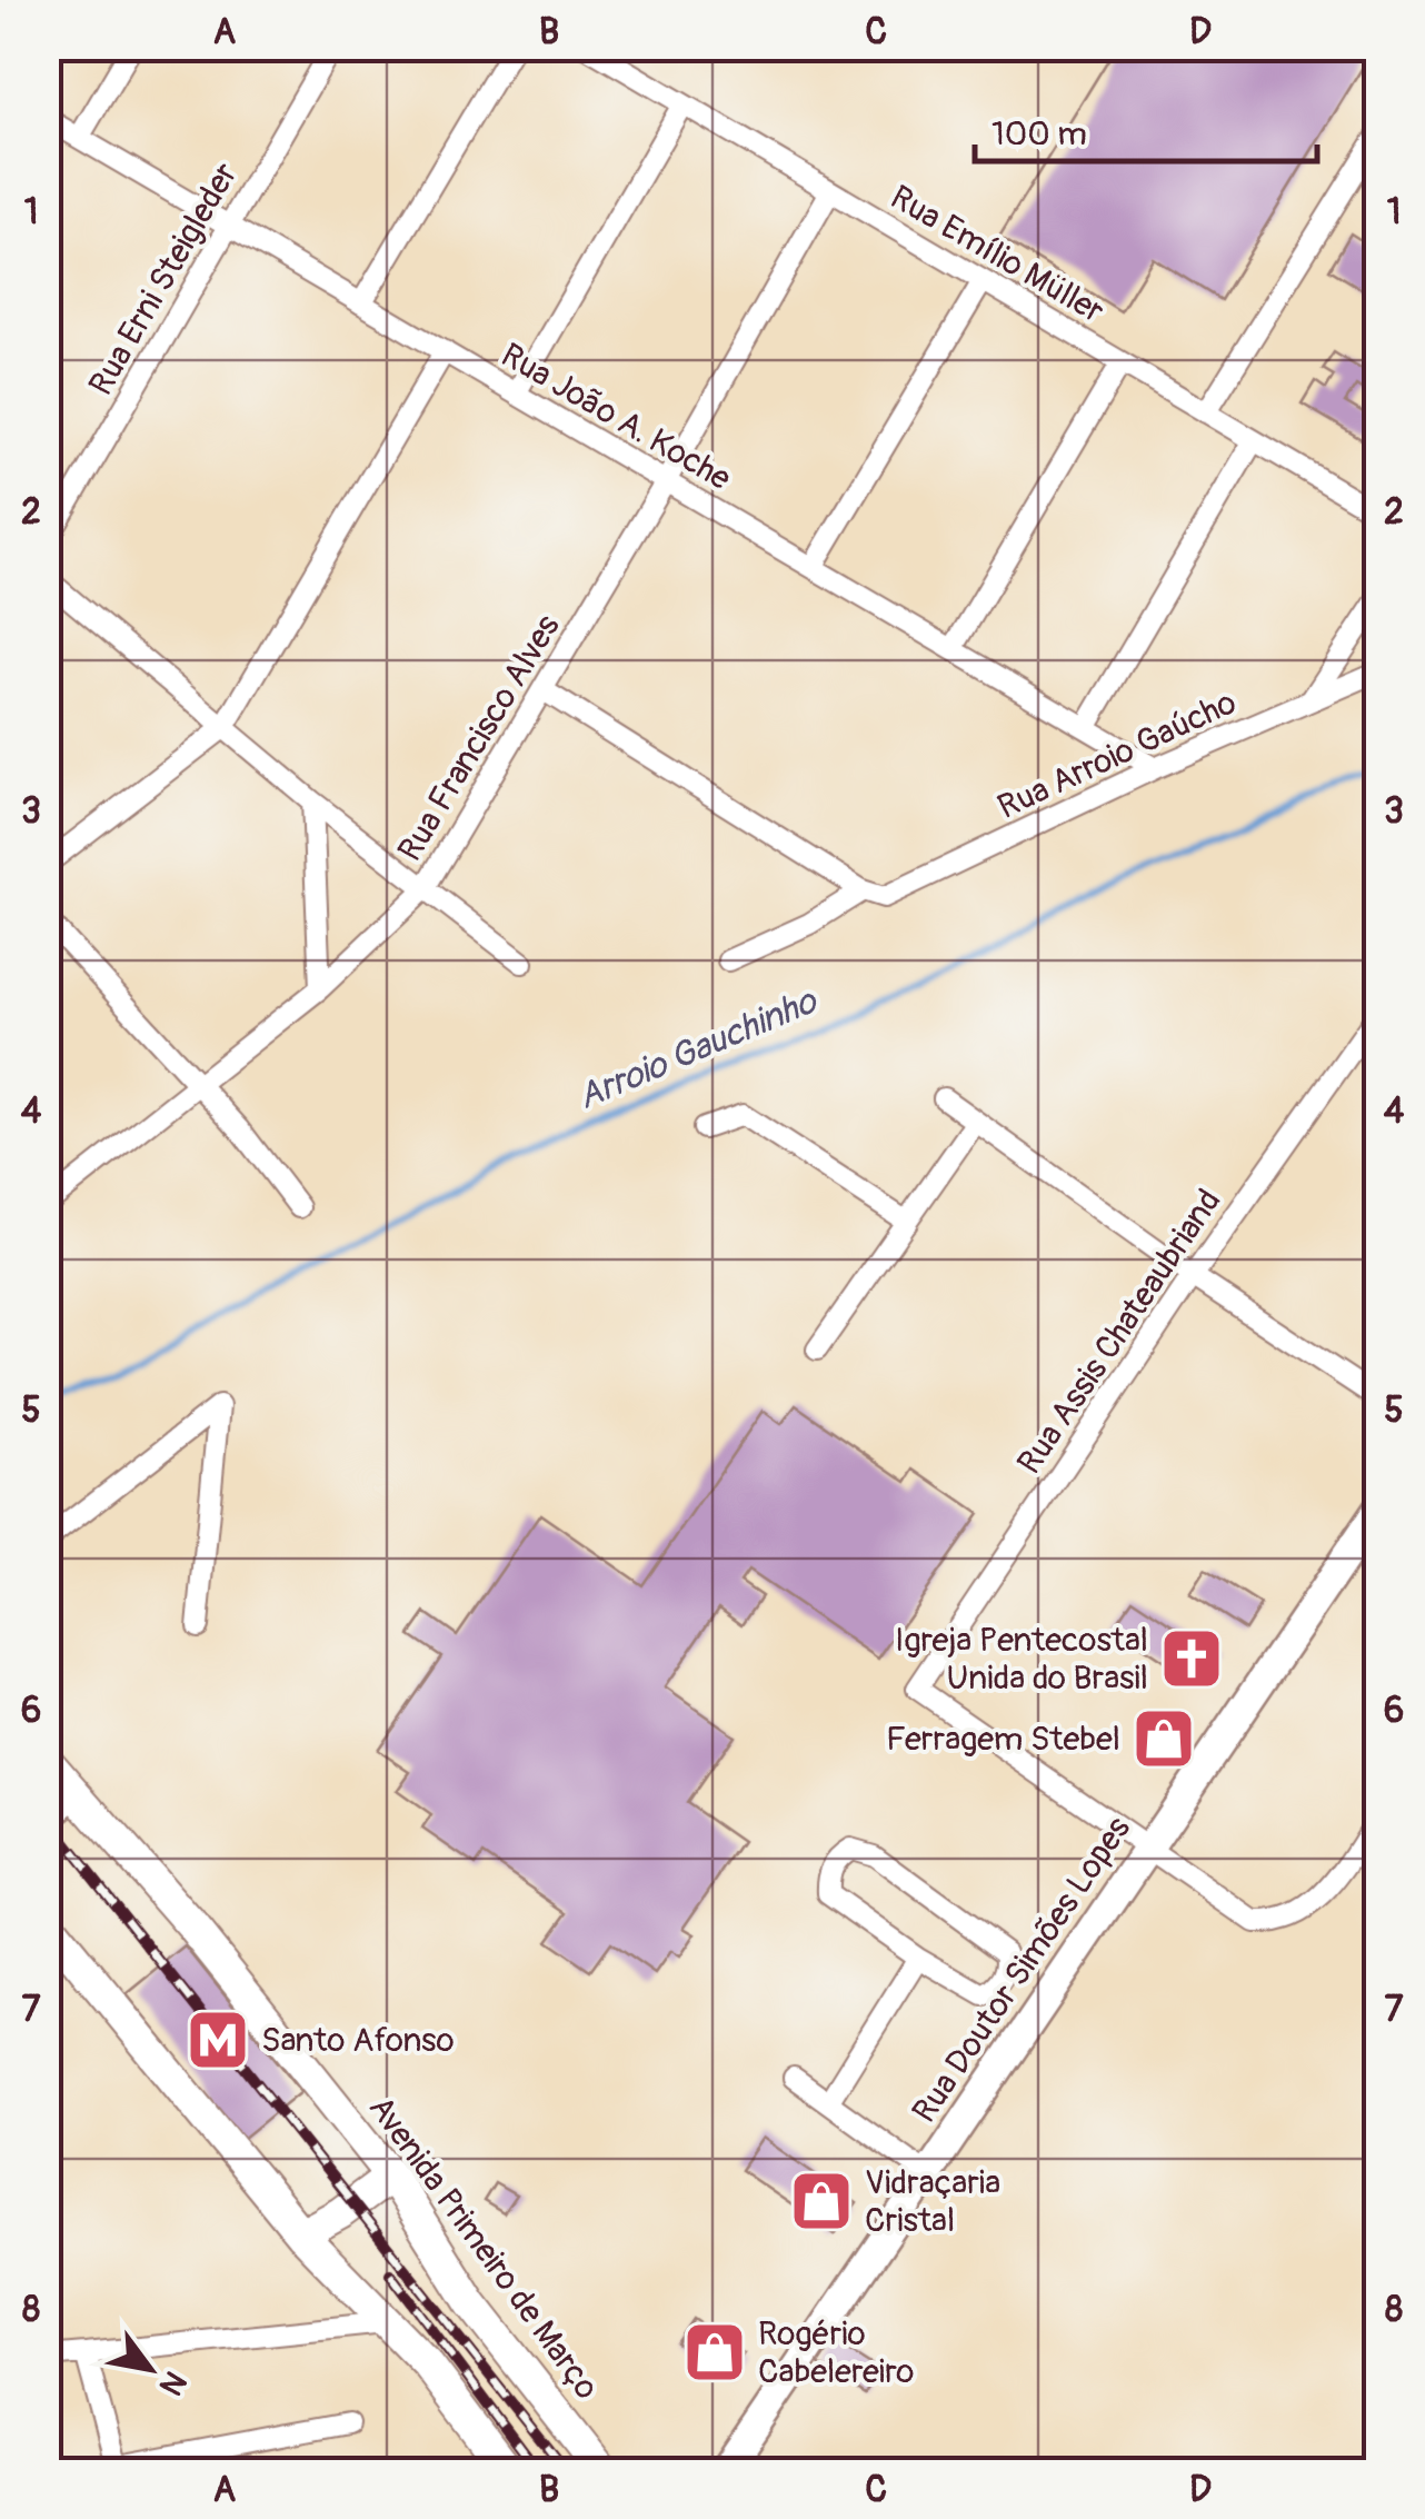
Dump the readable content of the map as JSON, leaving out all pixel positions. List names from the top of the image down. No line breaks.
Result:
{"streets":{"main road":["Rua Doutor Simões Lopes","Avenida Primeiro de Março"],"street":["Rua Emílio Müller","Rua Erni Steigleder","Rua João A. Koche","Rua Francisco Alves","Rua Arroio Gaúcho","Rua Assis Chateaubriand"]},"crossings":[["Rua Emílio Müller","Rua Francisco Alves"],["Rua Erni Steigleder","Rua João A. Koche"],["Rua João A. Koche","Rua Francisco Alves"],["Rua João A. Koche","Rua Arroio Gaúcho"],["Rua Assis Chateaubriand","Rua Doutor Simões Lopes"]],"water":["Arroio Gauchinho"],"places":{"church":["Igreja Pentecostal Unida do Brasil"],"shop":["Ferragem Stebel","Vidraçaria Cristal","Rogério Cabelereiro"],"metro station":["Santo Afonso"]},"scale_bar":"100 m","north":"bottom right","grid":{"columns":["A","B","C","D"],"rows":["1","2","3","4","5","6","7","8"]}}
